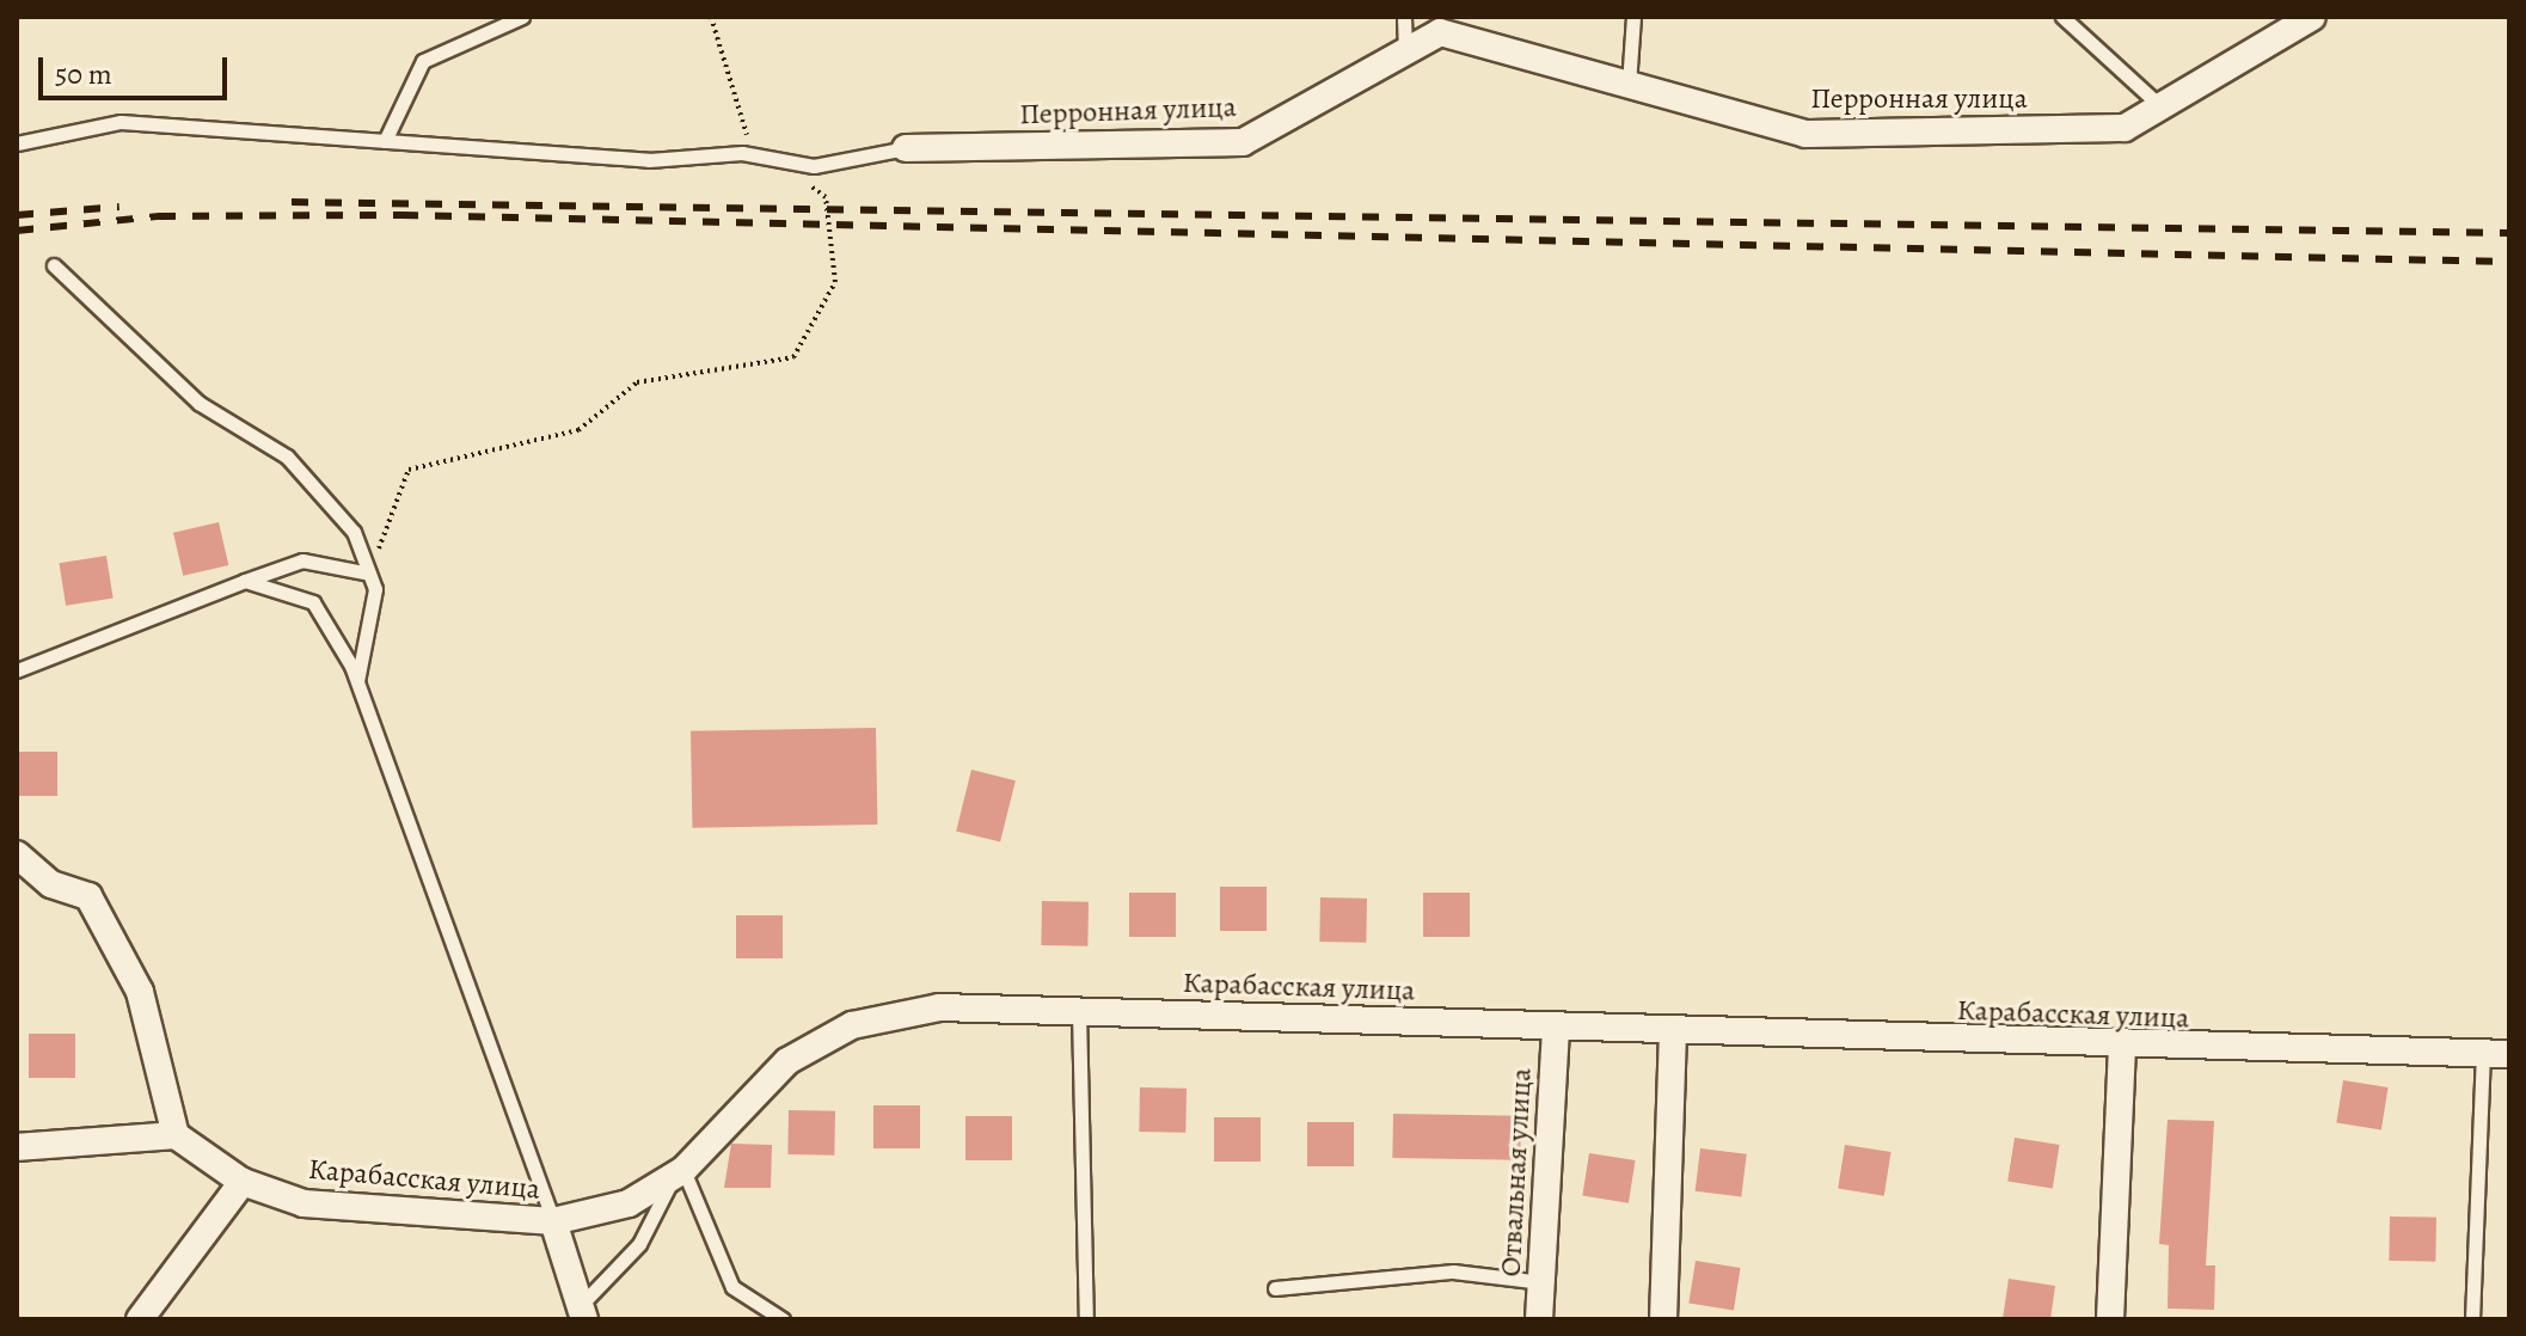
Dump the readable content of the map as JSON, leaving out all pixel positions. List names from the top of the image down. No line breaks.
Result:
{"streets":{"street":["Перронная улица","Карабасская улица","Отвальная улица"]},"crossings":[["Карабасская улица","Отвальная улица"]],"scale_bar":"50 m"}
